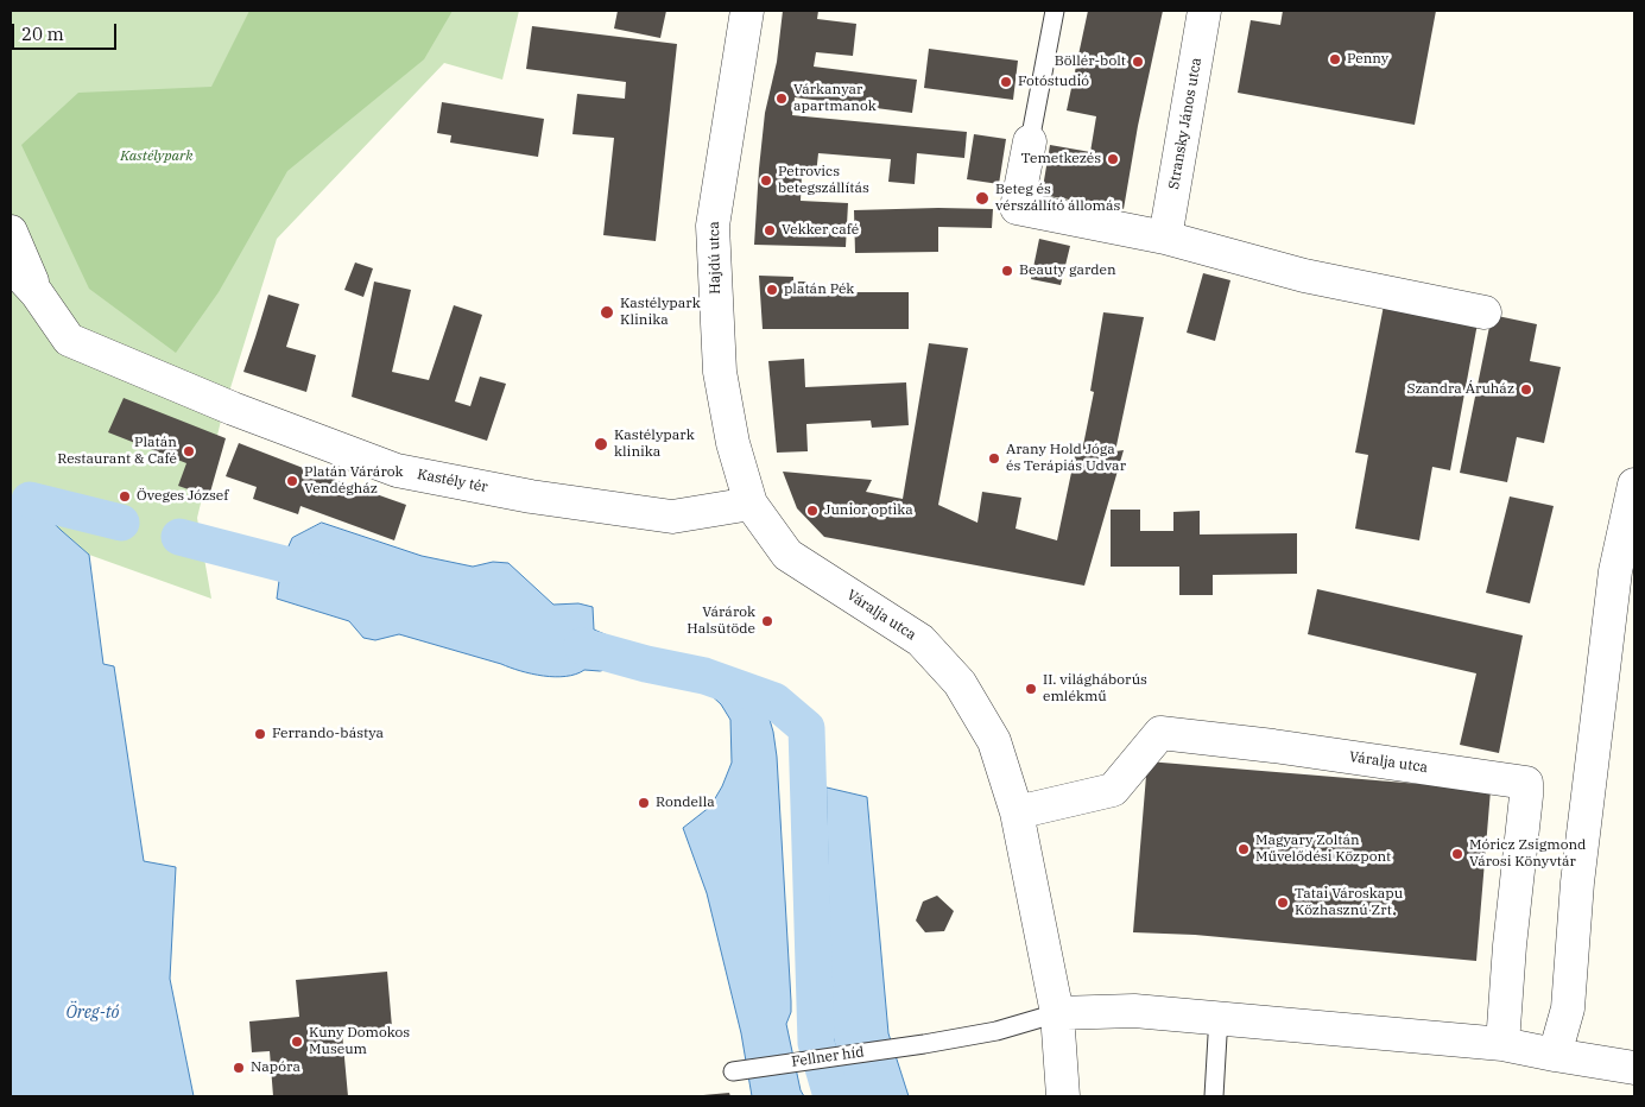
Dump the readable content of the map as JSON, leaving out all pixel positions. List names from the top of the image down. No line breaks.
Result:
{"streets":{"street":["Stransky János utca","Hajdú utca","Kastély tér","Váralja utca"],"lane":["Fellner híd"]},"crossings":[["Hajdú utca","Kastély tér"],["Hajdú utca","Váralja utca"],["Kastély tér","Váralja utca"],["Váralja utca","Fellner híd"]],"water":["Öreg-tó"],"parks":["Kastélypark"],"places":["Penny","Böllér-bolt","Fotóstudió","Várkanyar apartmanok","Temetkezés","Petrovics betegszállítás","Beteg és vérszállító állomás","Vekker café","Beauty garden","platán Pék","Kastélypark Klinika","Szandra Áruház","Kastélypark klinika","Platán Restaurant & Café","Arany Hold Jóga és Terápiás Udvar","Platán Várárok Vendégház","Öveges József","Junior optika","Várárok Halsütöde","II. világháborús emlékmű","Ferrando-bástya","Rondella","Magyary Zoltán Művelődési Központ","Móricz Zsigmond Városi Könyvtár","Tatai Városkapu Közhasznú Zrt.","Kuny Domokos Museum","Napóra"],"scale_bar":"20 m"}
